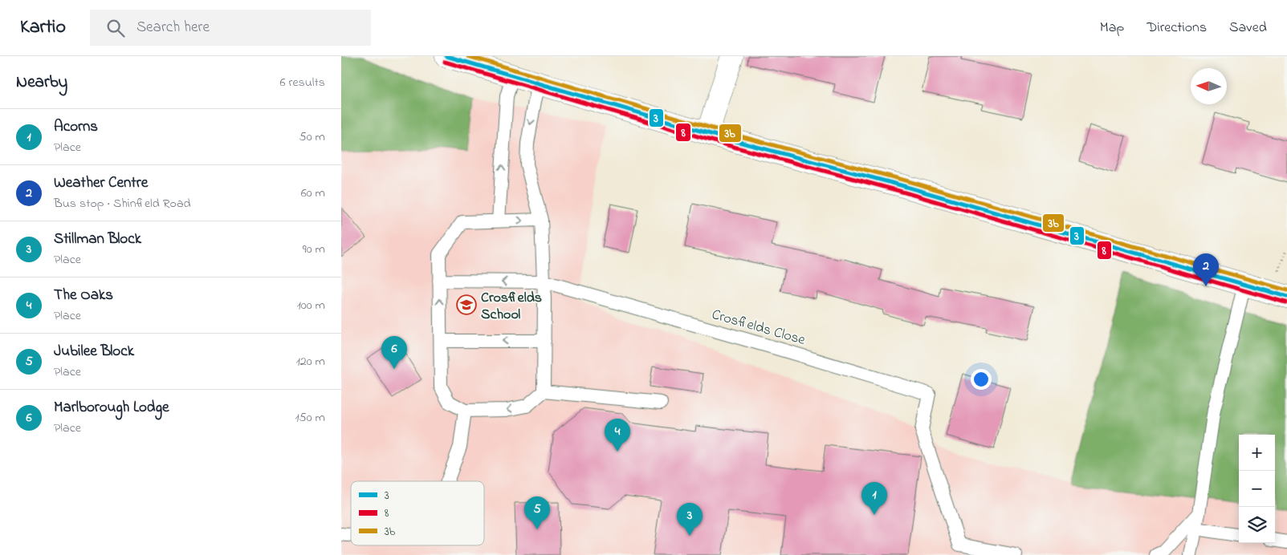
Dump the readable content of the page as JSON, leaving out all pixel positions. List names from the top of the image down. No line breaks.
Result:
{"streets":{"lane":["Crosfields Close"]},"places":{"school or university":["Crosfields School"]},"lines":["transit line 3","transit line 3b","transit line 8"],"legend":["3","8","3b"],"north":"left","page":{"header":"Kartio","search":"Search here","nav":["Map","Directions","Saved"],"heading":["Nearby","6 results"],"list":[{"mark":"1","name":"Acorns","note":"Place","value":"50 m"},{"mark":"2","name":"Weather Centre","note":"Bus stop · Shinfield Road","value":"60 m"},{"mark":"3","name":"Stillman Block","note":"Place","value":"90 m"},{"mark":"4","name":"The Oaks","note":"Place","value":"100 m"},{"mark":"5","name":"Jubilee Block","note":"Place","value":"120 m"},{"mark":"6","name":"Marlborough Lodge","note":"Place","value":"150 m"}],"pins":["2","6","4","1","5","3"],"map_buttons":["+","−"]}}
